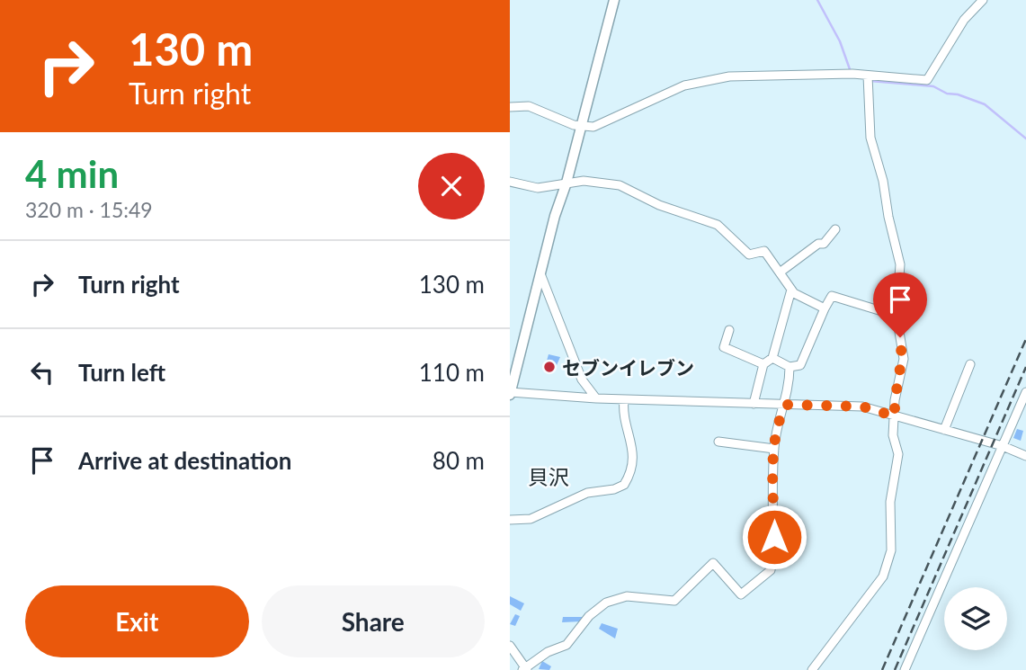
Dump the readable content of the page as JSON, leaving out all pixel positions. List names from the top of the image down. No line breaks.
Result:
{"districts":["貝沢"],"places":["セブンイレブン"],"page":{"turn":["130 m","Turn right"],"heading":["4 min","320 m · 15:49"],"list":[{"name":"Turn right","value":"130 m"},{"name":"Turn left","value":"110 m"},{"name":"Arrive at destination","value":"80 m"}],"buttons":["Exit","Share"]}}
